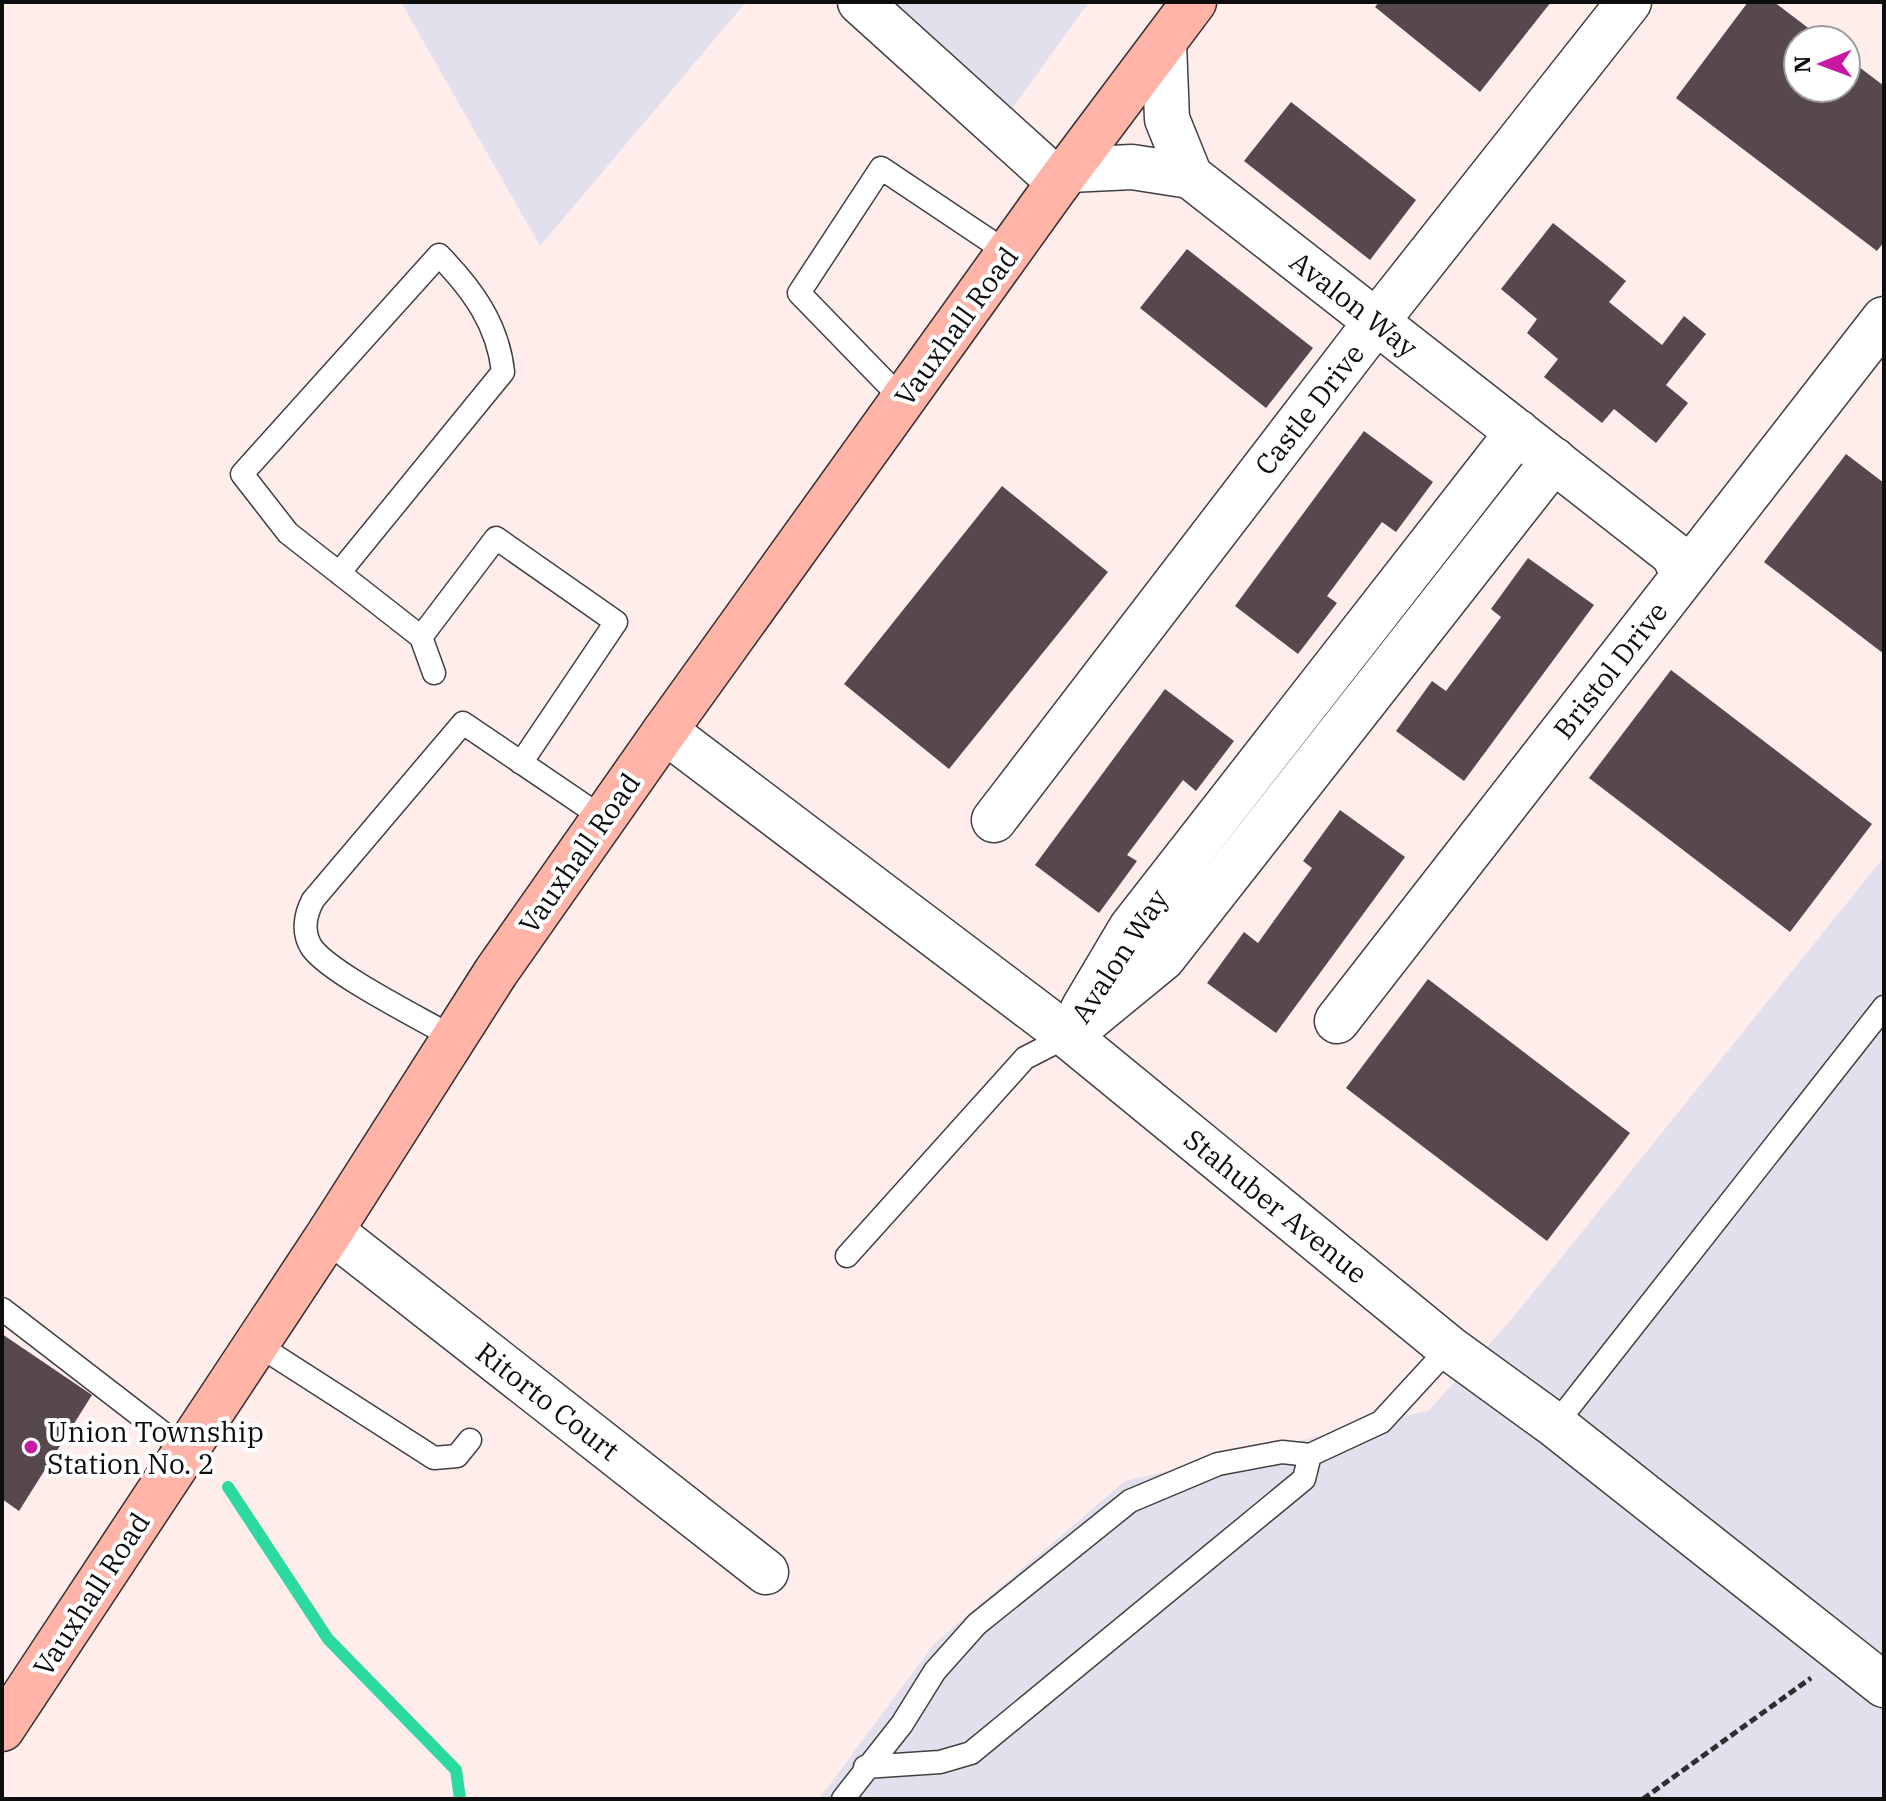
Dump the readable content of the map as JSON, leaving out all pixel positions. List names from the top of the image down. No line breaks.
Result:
{"streets":{"street":["Avalon Way","Vauxhall Road","Castle Drive","Bristol Drive","Stahuber Avenue","Ritorto Court"]},"crossings":[["Avalon Way","Vauxhall Road"],["Avalon Way","Castle Drive"],["Avalon Way","Bristol Drive"],["Avalon Way","Stahuber Avenue"],["Vauxhall Road","Stahuber Avenue"],["Vauxhall Road","Ritorto Court"]],"places":["Union Township Station No. 2"],"north":"left"}
